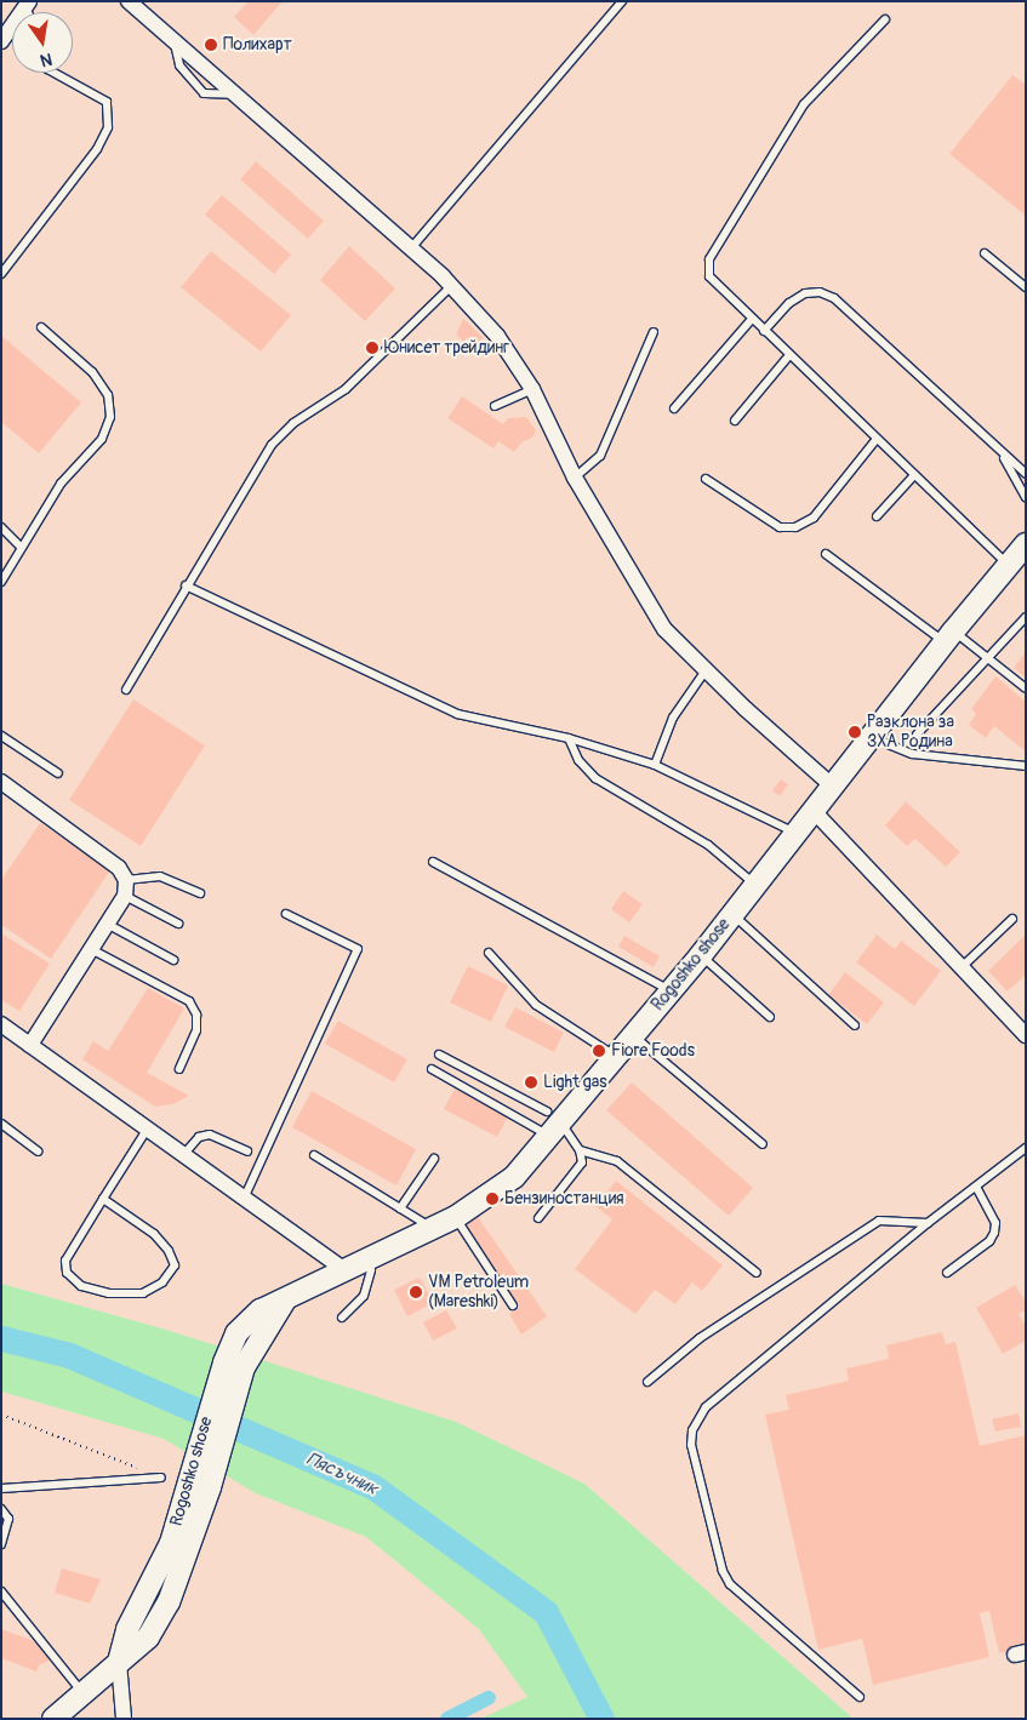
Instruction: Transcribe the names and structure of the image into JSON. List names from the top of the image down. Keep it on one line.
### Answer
{"streets":{"main road":["Rogoshko shose"]},"water":["Пясъчник"],"places":["Полихарт","Юнисет трейдинг","Разклона за ЗХА Родина","Fiore Foods","Light gas","Бензиностанция","VM Petroleum (Mareshki)"],"north":"bottom"}
